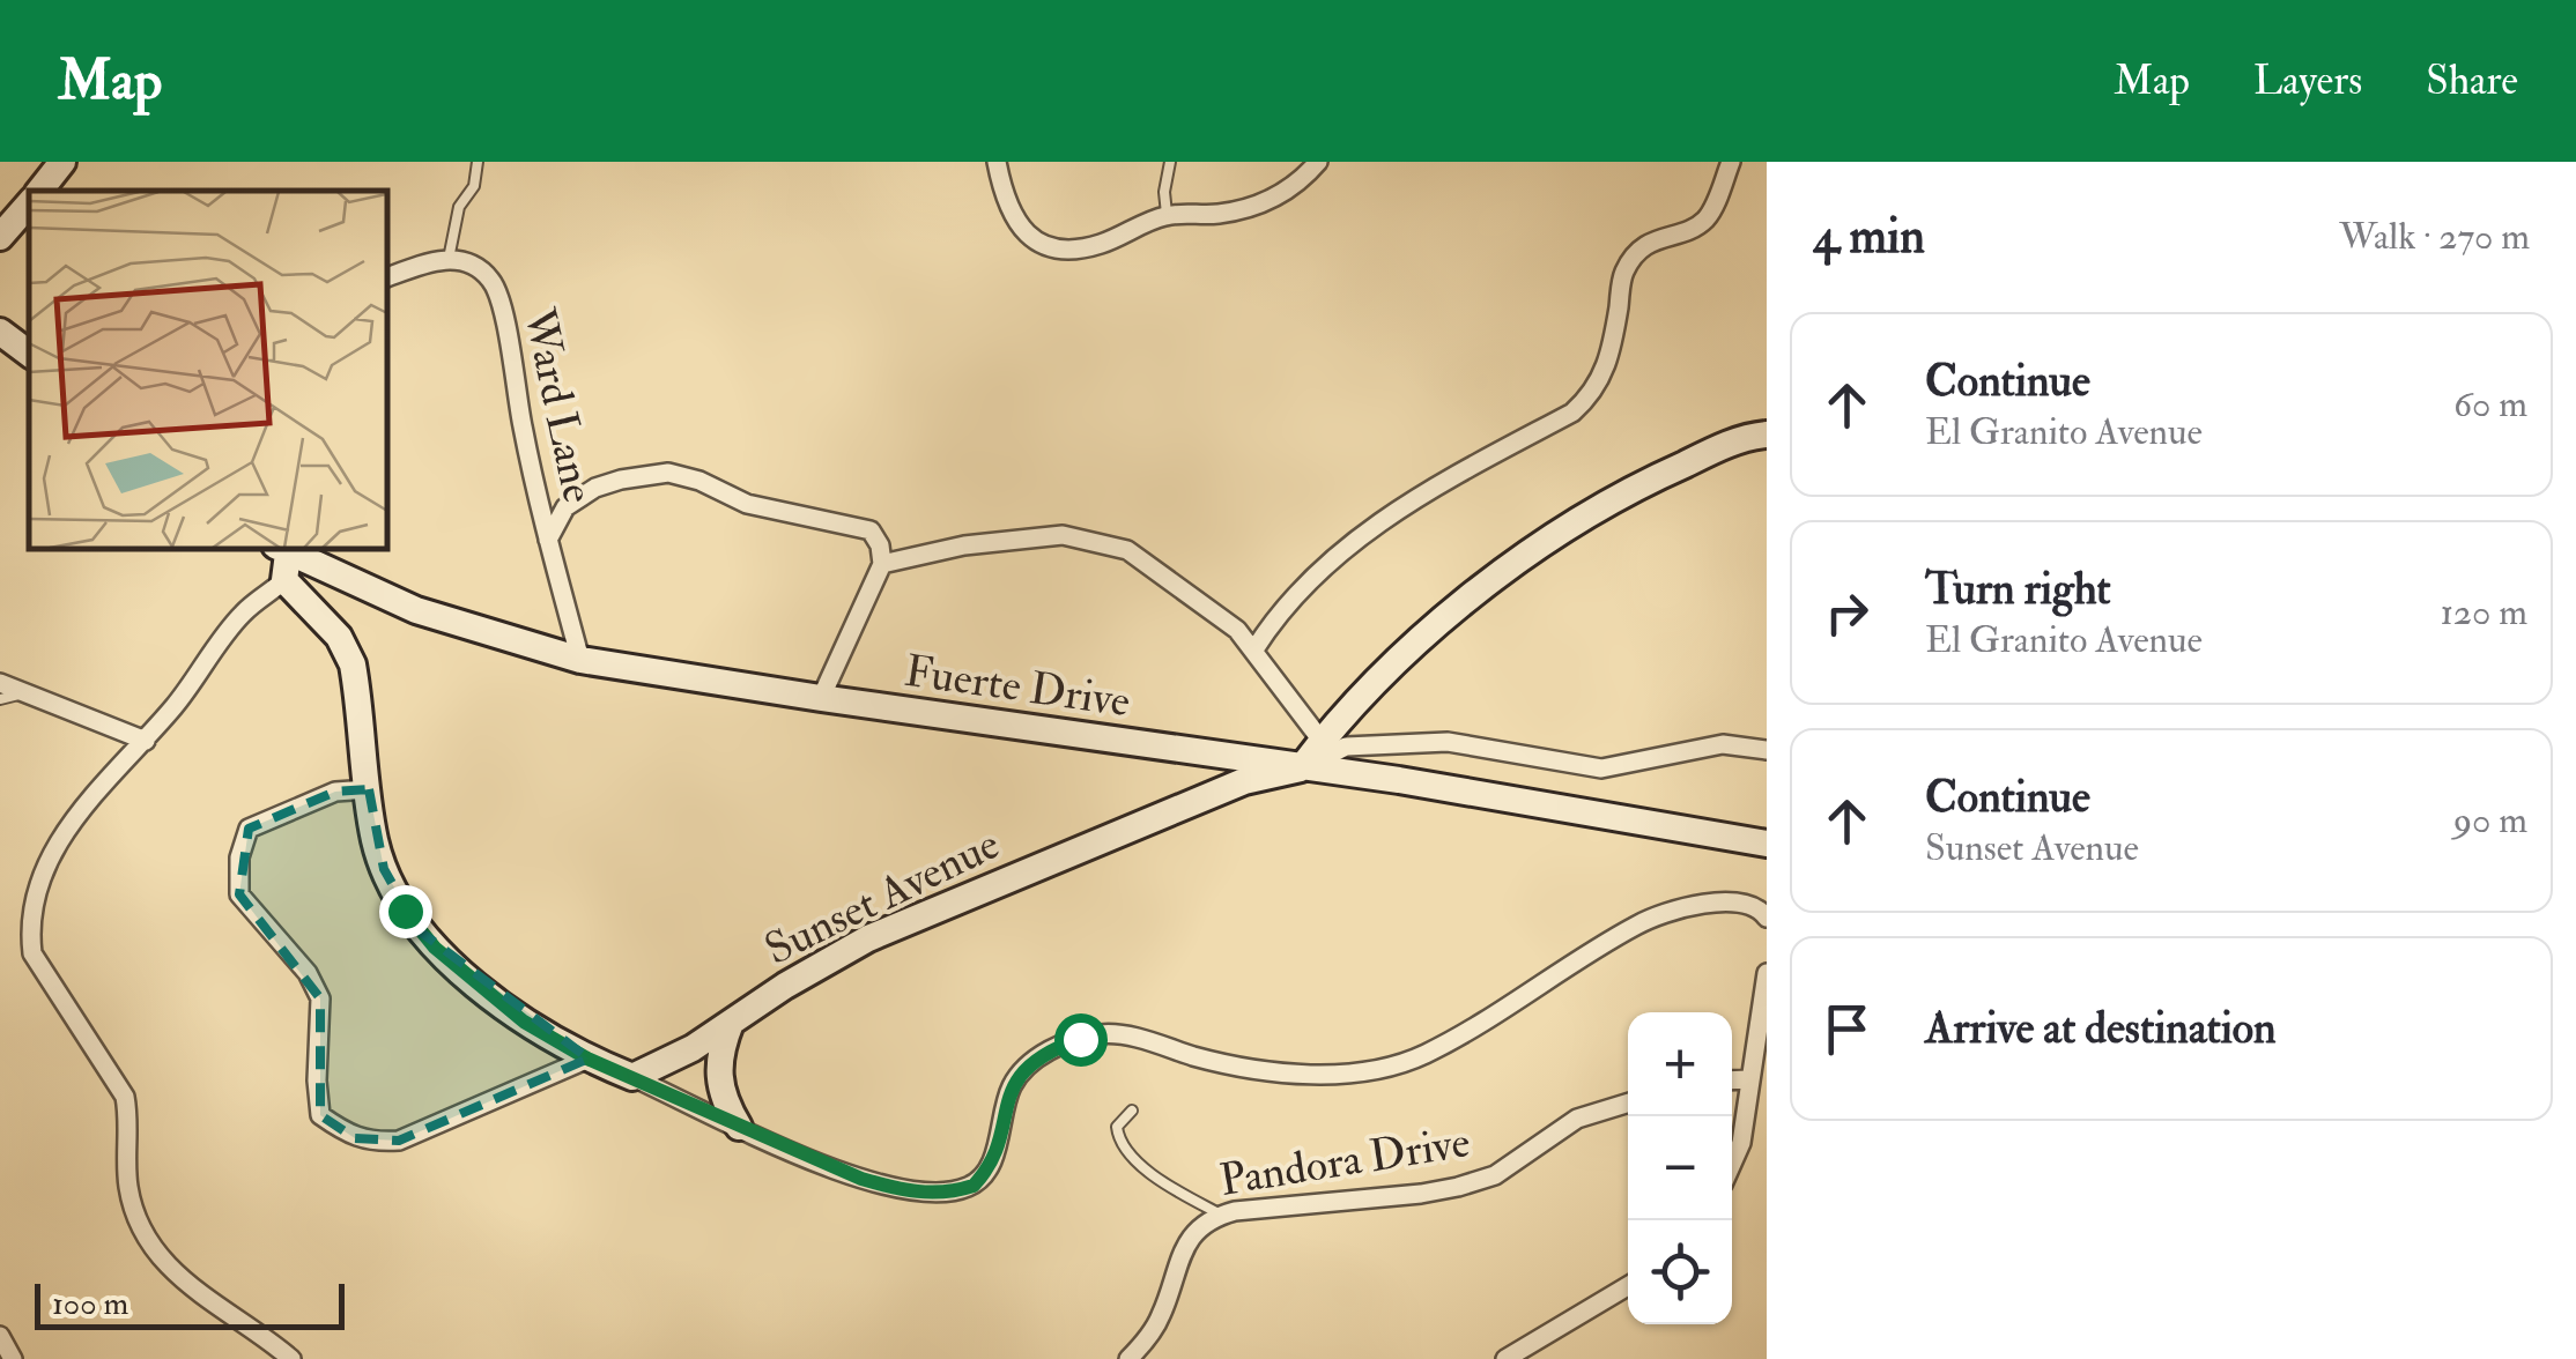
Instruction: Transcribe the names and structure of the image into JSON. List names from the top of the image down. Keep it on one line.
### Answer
{"streets":{"street":["Ward Lane","Fuerte Drive","Sunset Avenue","Pandora Drive"]},"crossings":[["Ward Lane","Fuerte Drive"],["Fuerte Drive","Sunset Avenue"]],"scale_bar":"100 m","page":{"header":"Map","nav":["Map","Layers","Share"],"heading":["4 min","Walk · 270 m"],"list":[["Continue","El Granito Avenue","60 m"],["Turn right","El Granito Avenue","120 m"],["Continue","Sunset Avenue","90 m"],"Arrive at destination"],"map_buttons":["+","−"],"scale":"100 m"}}
